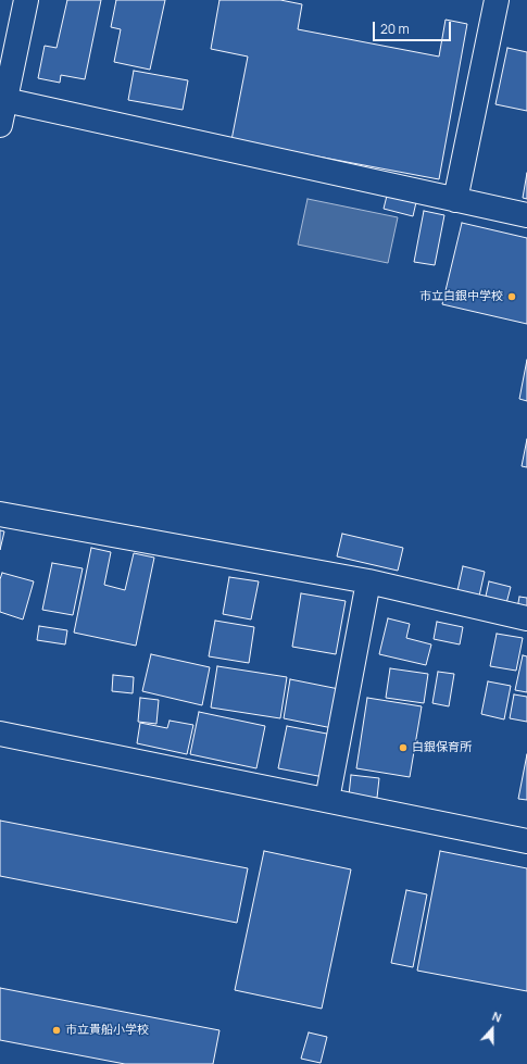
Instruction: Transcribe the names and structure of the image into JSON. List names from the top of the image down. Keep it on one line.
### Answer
{"places":["市立白銀中学校","白銀保育所","市立貴船小学校"],"scale_bar":"20 m","north":"top"}
